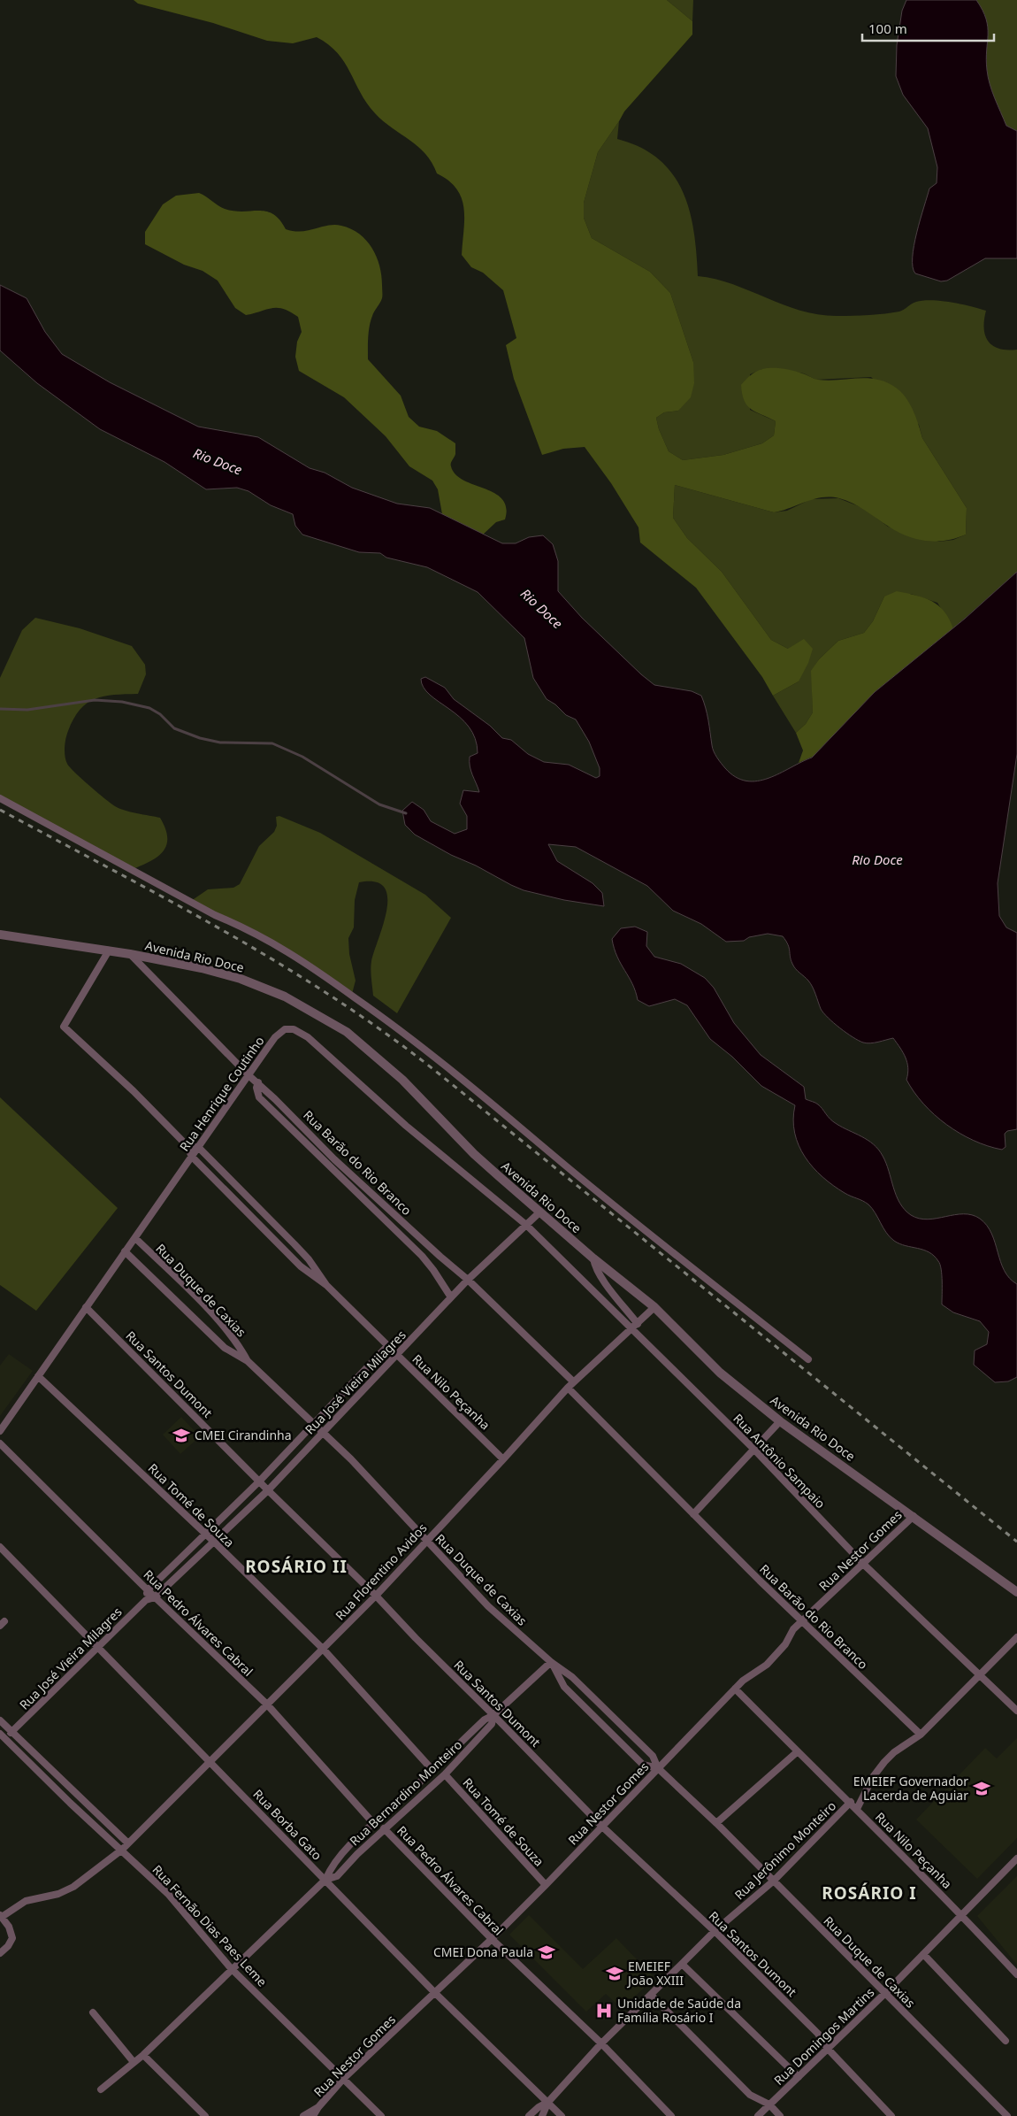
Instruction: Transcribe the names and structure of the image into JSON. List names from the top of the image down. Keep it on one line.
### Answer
{"streets":{"street":["Avenida Rio Doce","Rua Henrique Coutinho","Rua Barão do Rio Branco","Rua Duque de Caxias","Rua Santos Dumont","Rua José Vieira Milagres","Rua Nilo Peçanha","Rua Antônio Sampaio","Rua Tomé de Souza","Rua Nestor Gomes","Rua Florentino Avidos","Rua Pedro Álvares Cabral","Rua Bernardino Monteiro","Rua Borba Gato","Rua Jerônimo Monteiro","Rua Fernão Dias Paes Leme","Rua Domingos Martins"]},"crossings":[["Avenida Rio Doce","Rua Barão do Rio Branco"],["Avenida Rio Doce","Rua José Vieira Milagres"],["Avenida Rio Doce","Rua Nestor Gomes"],["Avenida Rio Doce","Rua Florentino Avidos"],["Rua Henrique Coutinho","Rua Barão do Rio Branco"],["Rua Henrique Coutinho","Rua Duque de Caxias"],["Rua Henrique Coutinho","Rua Santos Dumont"],["Rua Henrique Coutinho","Rua José Vieira Milagres"],["Rua Henrique Coutinho","Rua Nilo Peçanha"],["Rua Henrique Coutinho","Rua Antônio Sampaio"],["Rua Henrique Coutinho","Rua Tomé de Souza"],["Rua Barão do Rio Branco","Rua José Vieira Milagres"],["Rua Barão do Rio Branco","Rua Nestor Gomes"],["Rua Barão do Rio Branco","Rua Florentino Avidos"],["Rua Duque de Caxias","Rua José Vieira Milagres"],["Rua Duque de Caxias","Rua Nestor Gomes"],["Rua Duque de Caxias","Rua Florentino Avidos"],["Rua Duque de Caxias","Rua Bernardino Monteiro"],["Rua Duque de Caxias","Rua Jerônimo Monteiro"],["Rua Duque de Caxias","Rua Domingos Martins"],["Rua Santos Dumont","Rua José Vieira Milagres"],["Rua Santos Dumont","Rua Nestor Gomes"],["Rua Santos Dumont","Rua Florentino Avidos"],["Rua Santos Dumont","Rua Bernardino Monteiro"],["Rua Santos Dumont","Rua Jerônimo Monteiro"],["Rua Santos Dumont","Rua Domingos Martins"],["Rua José Vieira Milagres","Rua Nilo Peçanha"],["Rua José Vieira Milagres","Rua Antônio Sampaio"],["Rua José Vieira Milagres","Rua Tomé de Souza"],["Rua José Vieira Milagres","Rua Pedro Álvares Cabral"],["Rua José Vieira Milagres","Rua Borba Gato"],["Rua Nilo Peçanha","Rua Nestor Gomes"],["Rua Nilo Peçanha","Rua Florentino Avidos"],["Rua Nilo Peçanha","Rua Jerônimo Monteiro"],["Rua Nilo Peçanha","Rua Domingos Martins"],["Rua Antônio Sampaio","Rua Nestor Gomes"],["Rua Antônio Sampaio","Rua Florentino Avidos"],["Rua Tomé de Souza","Rua Nestor Gomes"],["Rua Tomé de Souza","Rua Florentino Avidos"],["Rua Tomé de Souza","Rua Bernardino Monteiro"],["Rua Nestor Gomes","Rua Pedro Álvares Cabral"],["Rua Nestor Gomes","Rua Borba Gato"],["Rua Nestor Gomes","Rua Fernão Dias Paes Leme"],["Rua Florentino Avidos","Rua Pedro Álvares Cabral"],["Rua Florentino Avidos","Rua Borba Gato"],["Rua Florentino Avidos","Rua Fernão Dias Paes Leme"],["Rua Pedro Álvares Cabral","Rua Bernardino Monteiro"],["Rua Pedro Álvares Cabral","Rua Jerônimo Monteiro"],["Rua Bernardino Monteiro","Rua Borba Gato"],["Rua Bernardino Monteiro","Rua Fernão Dias Paes Leme"],["Rua Borba Gato","Rua Jerônimo Monteiro"]],"districts":["ROSÁRIO II","ROSÁRIO I"],"water":["Rio Doce"],"places":{"school or university":["CMEI Cirandinha","EMEIEF Governador Lacerda de Aguiar","CMEI Dona Paula","EMEIEF João XXIII"],"hospital":["Unidade de Saúde da Família Rosário I"]},"scale_bar":"100 m"}
